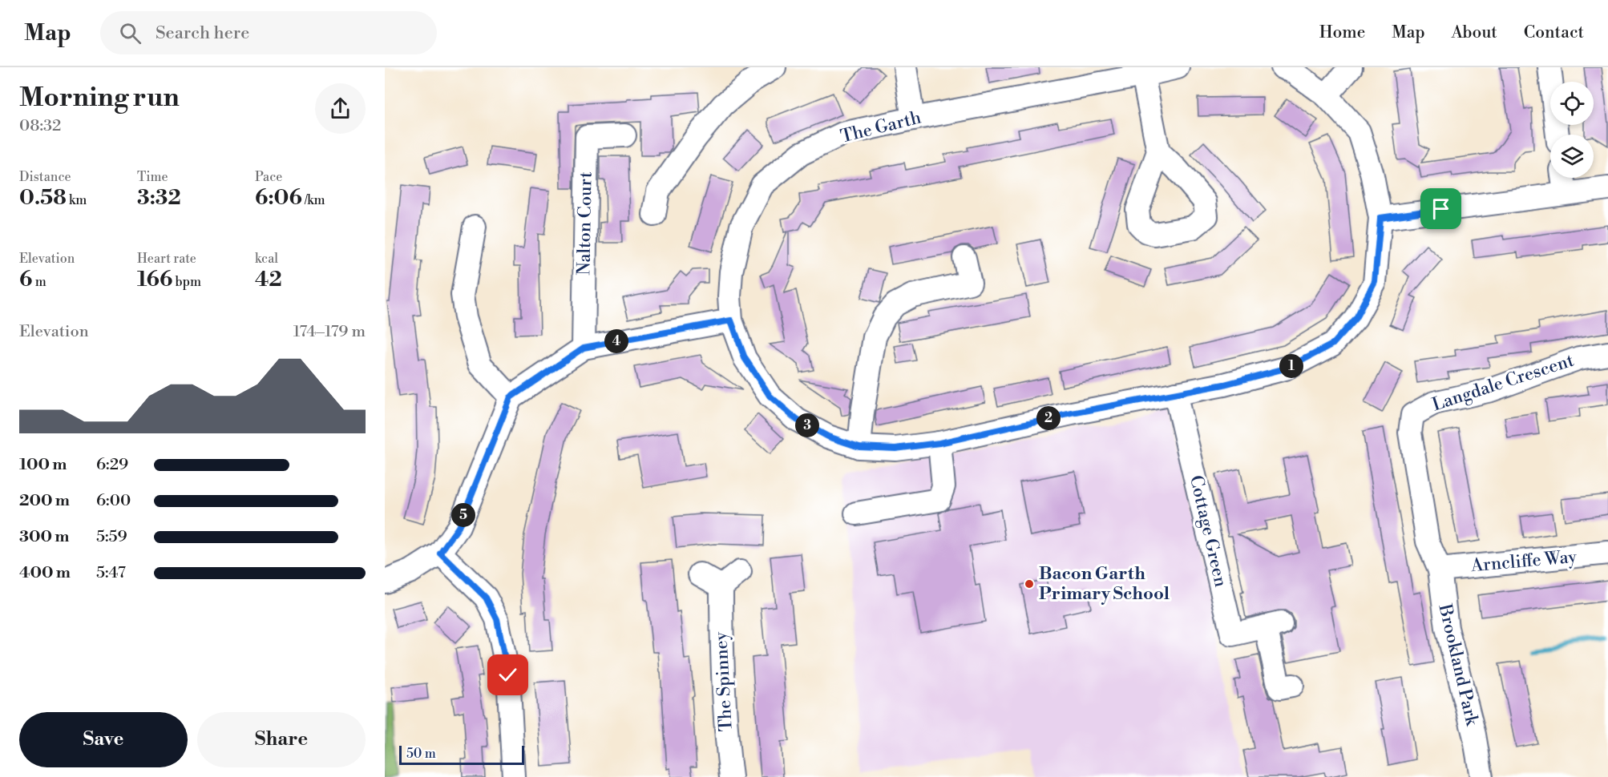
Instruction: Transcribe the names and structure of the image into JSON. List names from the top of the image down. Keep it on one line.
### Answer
{"streets":{"street":["The Garth","Nalton Court","Langdale Crescent","Cottage Green","Arncliffe Way","Brookland Park","The Spinney"]},"crossings":[["The Garth","Cottage Green"],["Langdale Crescent","Arncliffe Way"],["Langdale Crescent","Brookland Park"],["Arncliffe Way","Brookland Park"]],"places":["Bacon Garth Primary School"],"scale_bar":"50 m","page":{"header":"Map","search":"Search here","nav":["Home","Map","About","Contact"],"heading":["Morning run","08:32"],"stats":[["Distance","0.58 km"],["Time","3:32"],["Pace","6:06 /km"],["Elevation","6 m"],["Heart rate","166 bpm"],["kcal","42"]],"chart":["Elevation","174–179 m"],"pins":["4","1","2","3","5"],"list":[{"name":"100 m","note":"6:29"},{"name":"200 m","note":"6:00"},{"name":"300 m","note":"5:59"},{"name":"400 m","note":"5:47"}],"buttons":["Save","Share"],"scale":"50 m"}}
